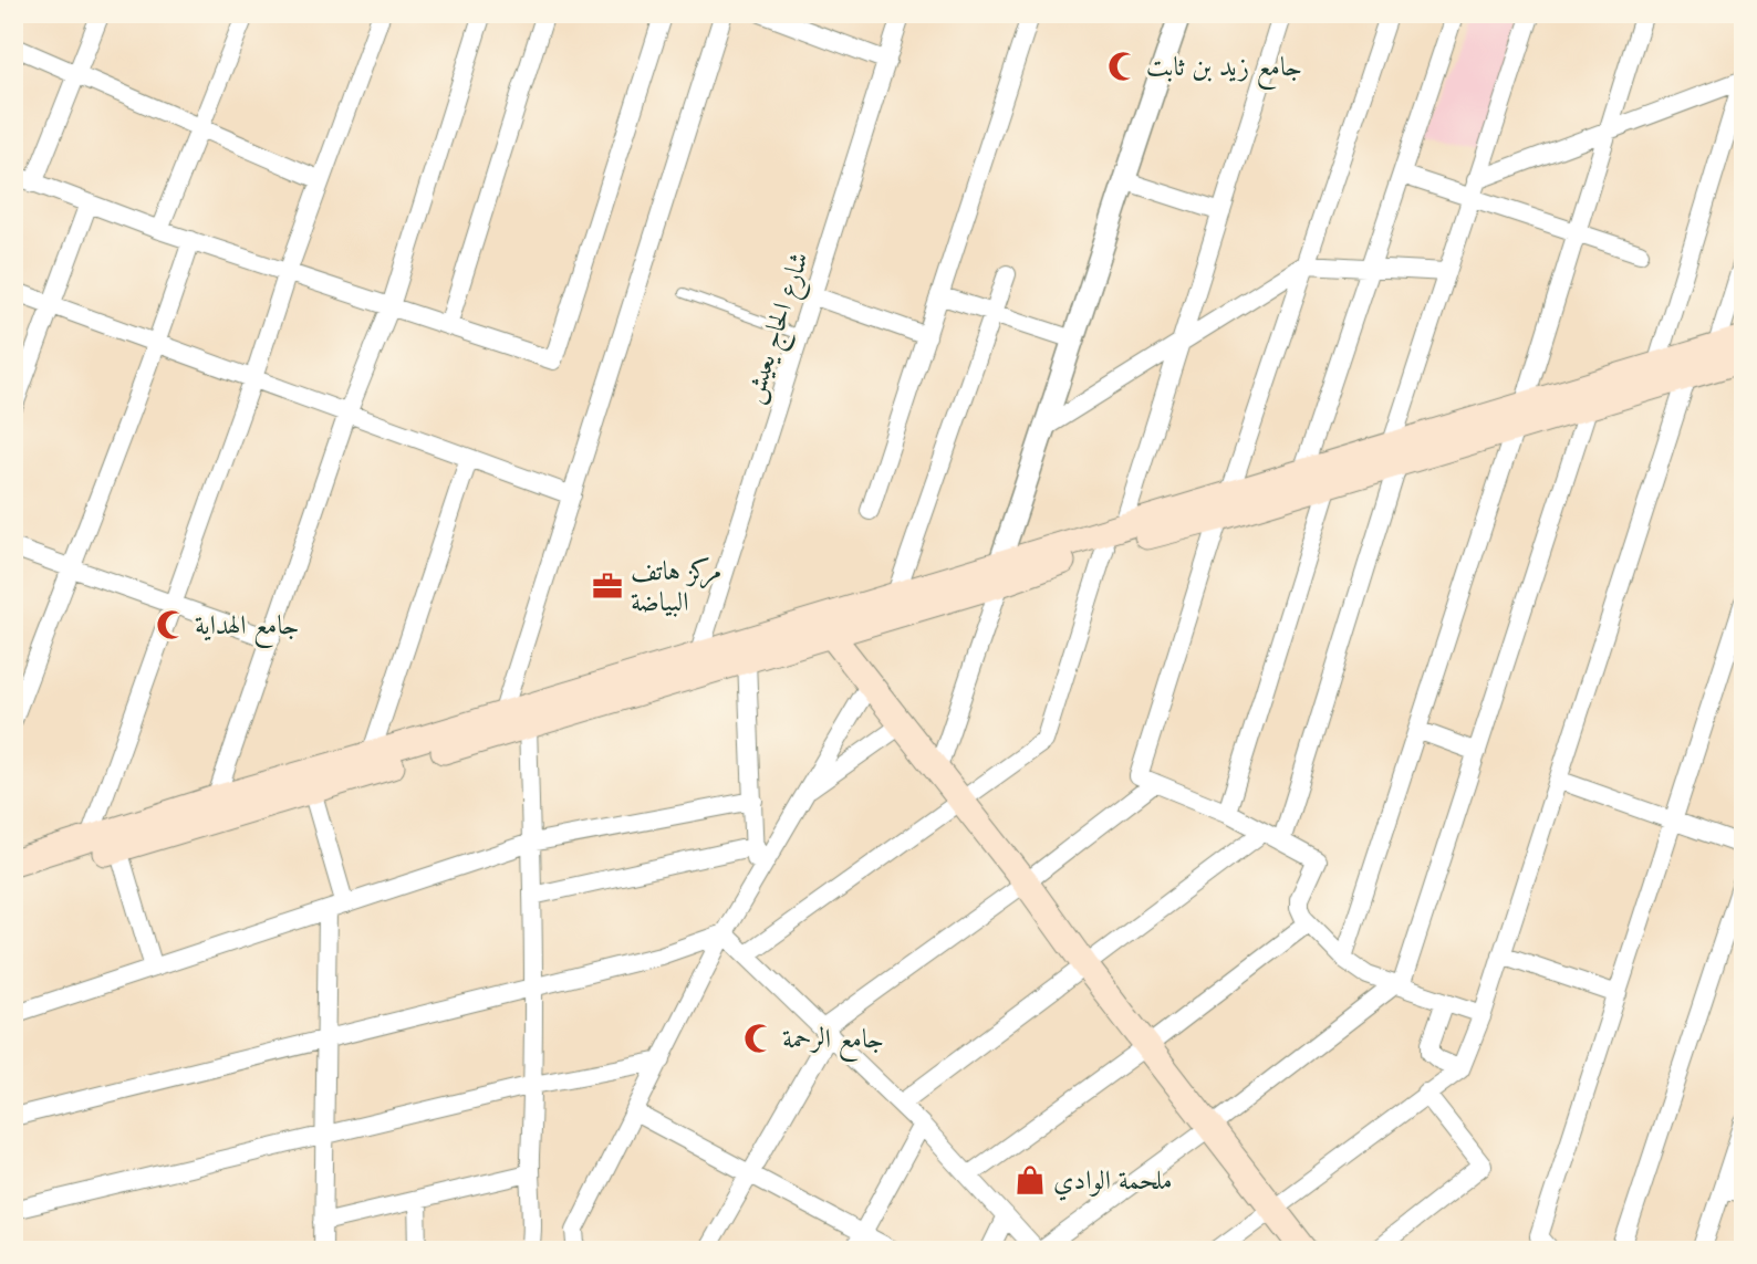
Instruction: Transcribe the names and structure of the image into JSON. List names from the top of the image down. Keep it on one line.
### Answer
{"streets":{"street":["شارع الحاج يعيش"]},"places":{"mosque":["جامع زيد بن ثابت","جامع الهداية","جامع الرحمة"],"office":["مركز هاتف البياضة"],"shop":["ملحمة الوادي"]}}
